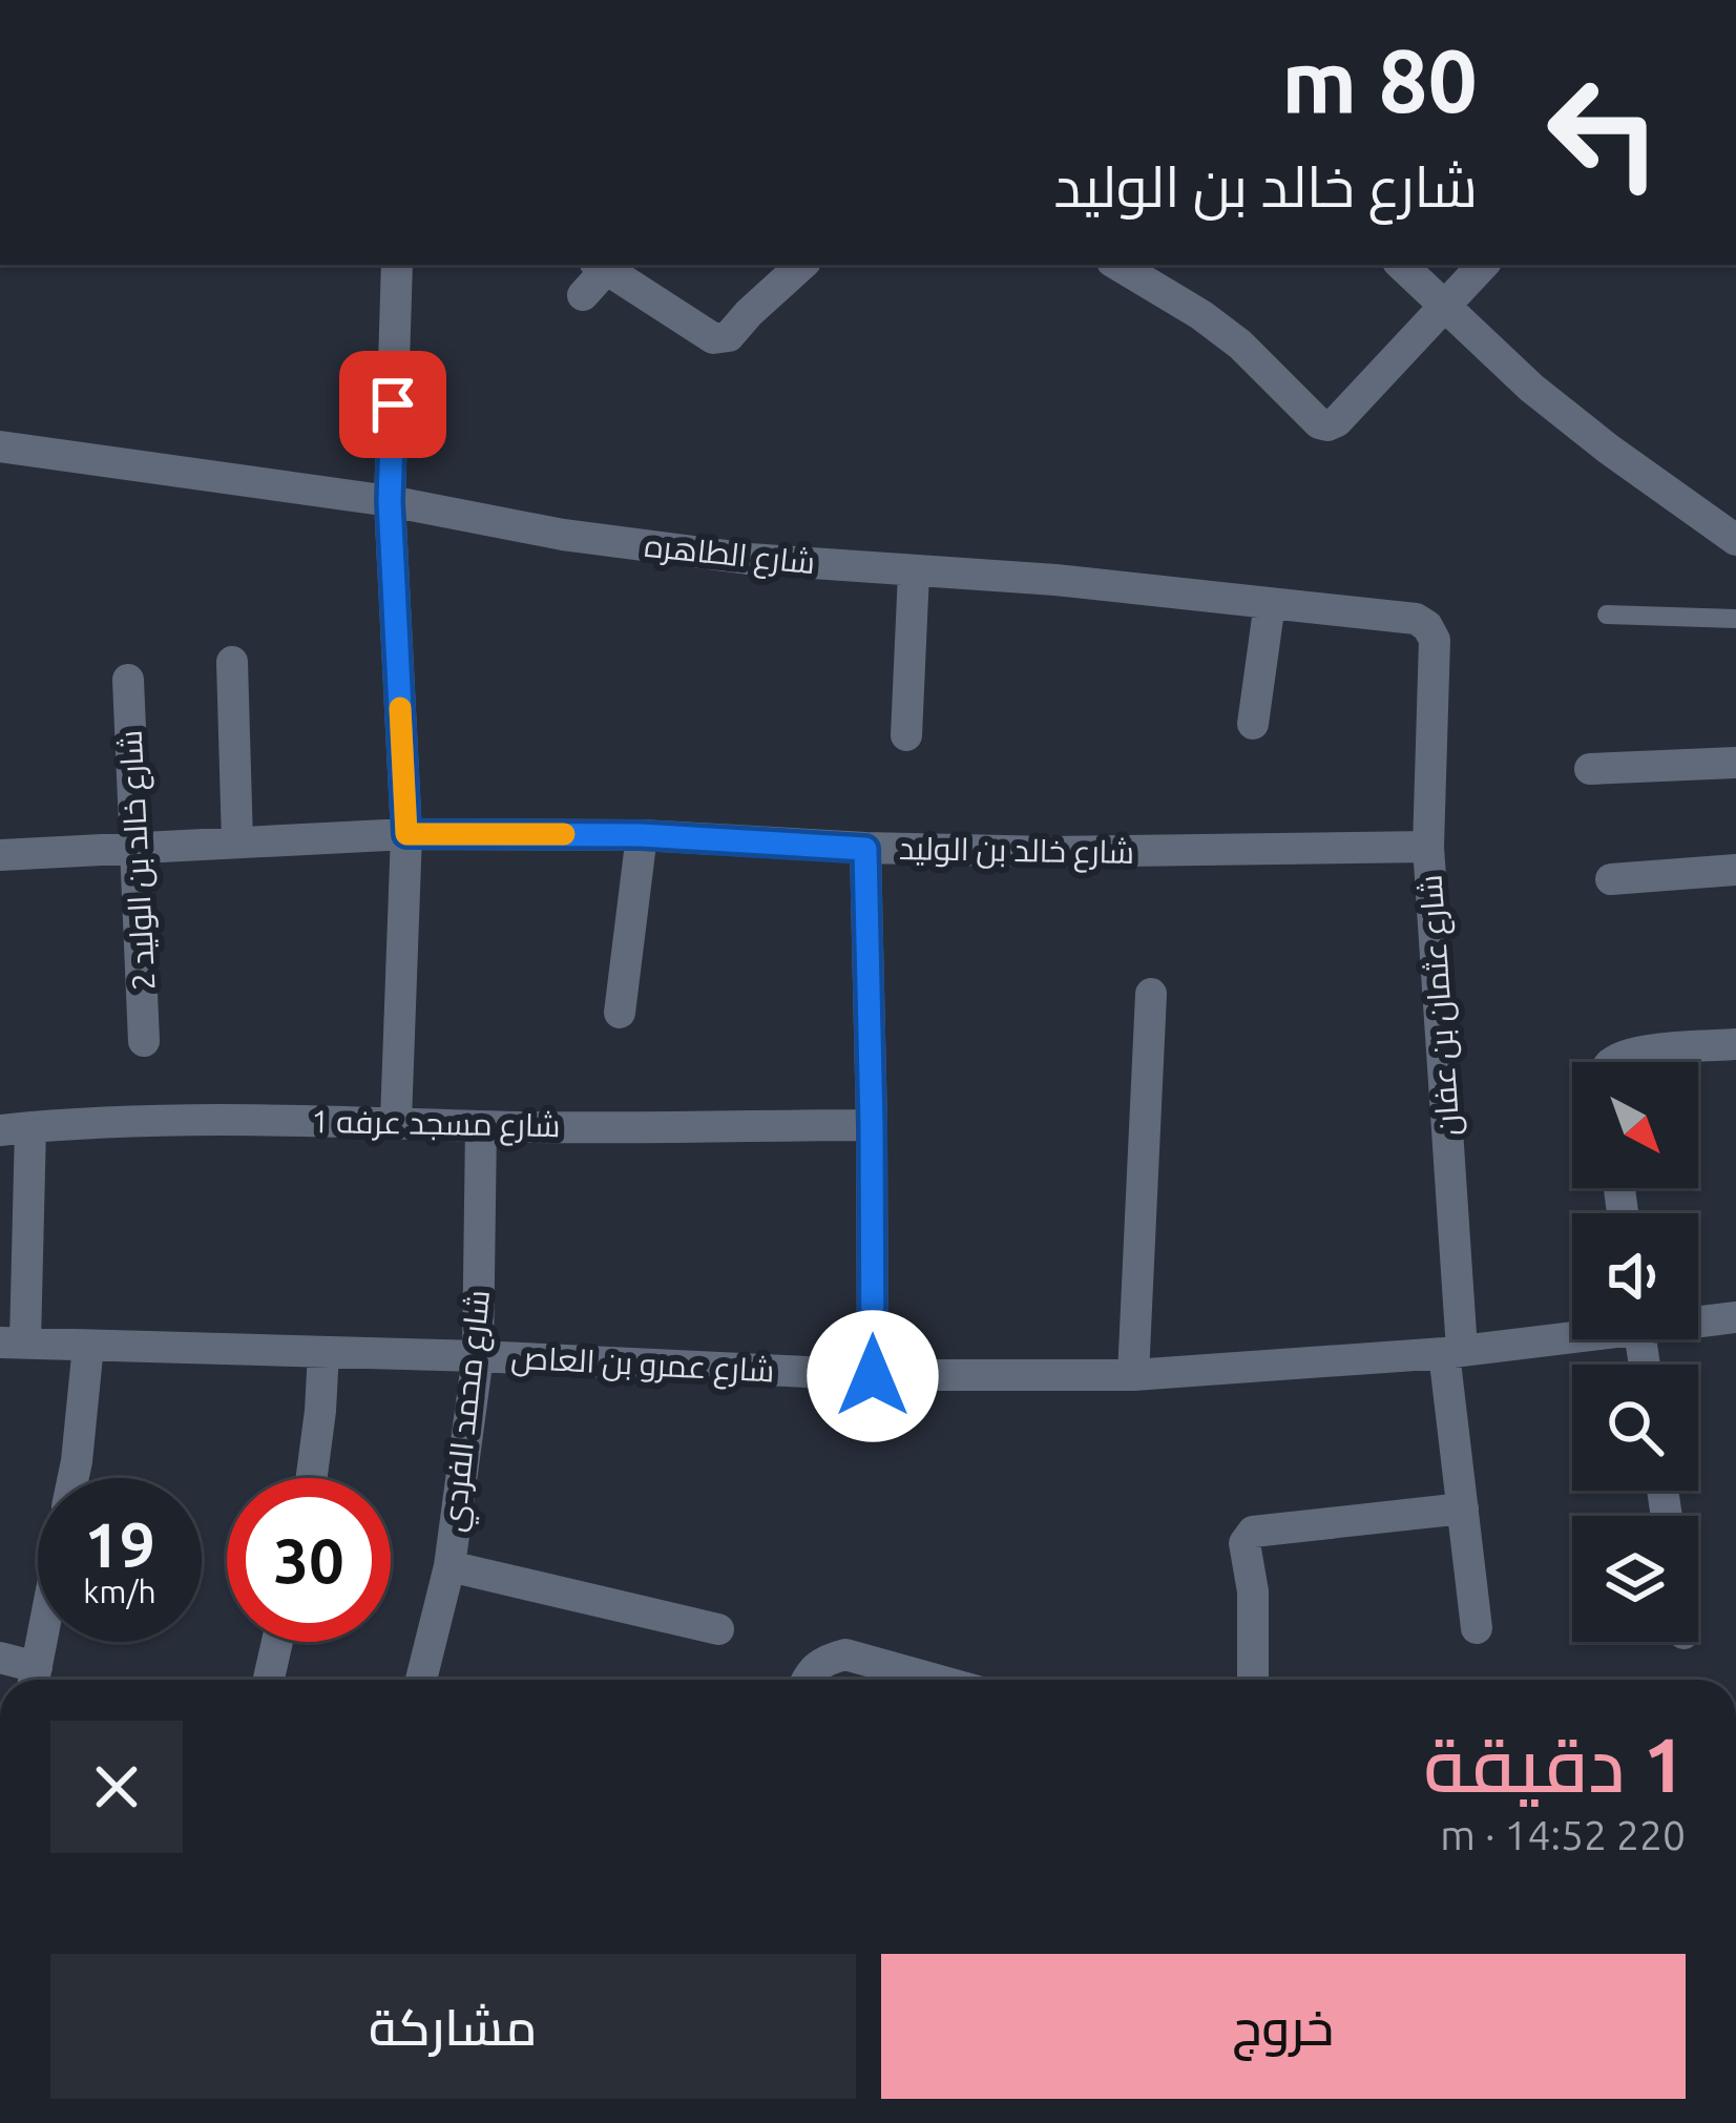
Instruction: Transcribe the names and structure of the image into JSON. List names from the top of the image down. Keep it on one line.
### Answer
{"streets":{"street":["شارع الطاهره","شارع خالد بن الوليد","شارع خالد بن الوليد 2","شارع عثمان بن عفان","شارع مسجد عرفه 1","شارع عمرو بن العاص","شارع محمد الفردي"]},"crossings":[["شارع الطاهره","شارع عثمان بن عفان"],["شارع خالد بن الوليد","شارع خالد بن الوليد 2"],["شارع خالد بن الوليد","شارع عثمان بن عفان"],["شارع عثمان بن عفان","شارع عمرو بن العاص"],["شارع مسجد عرفه 1","شارع محمد الفردي"],["شارع عمرو بن العاص","شارع محمد الفردي"]],"north":"bottom right","page":{"turn":["80 m","شارع خالد بن الوليد"],"speed":"19 km/h","limit":"30","heading":["1 دقيقة","220 m · 14:52"],"buttons":["خروج","مشاركة"]}}
